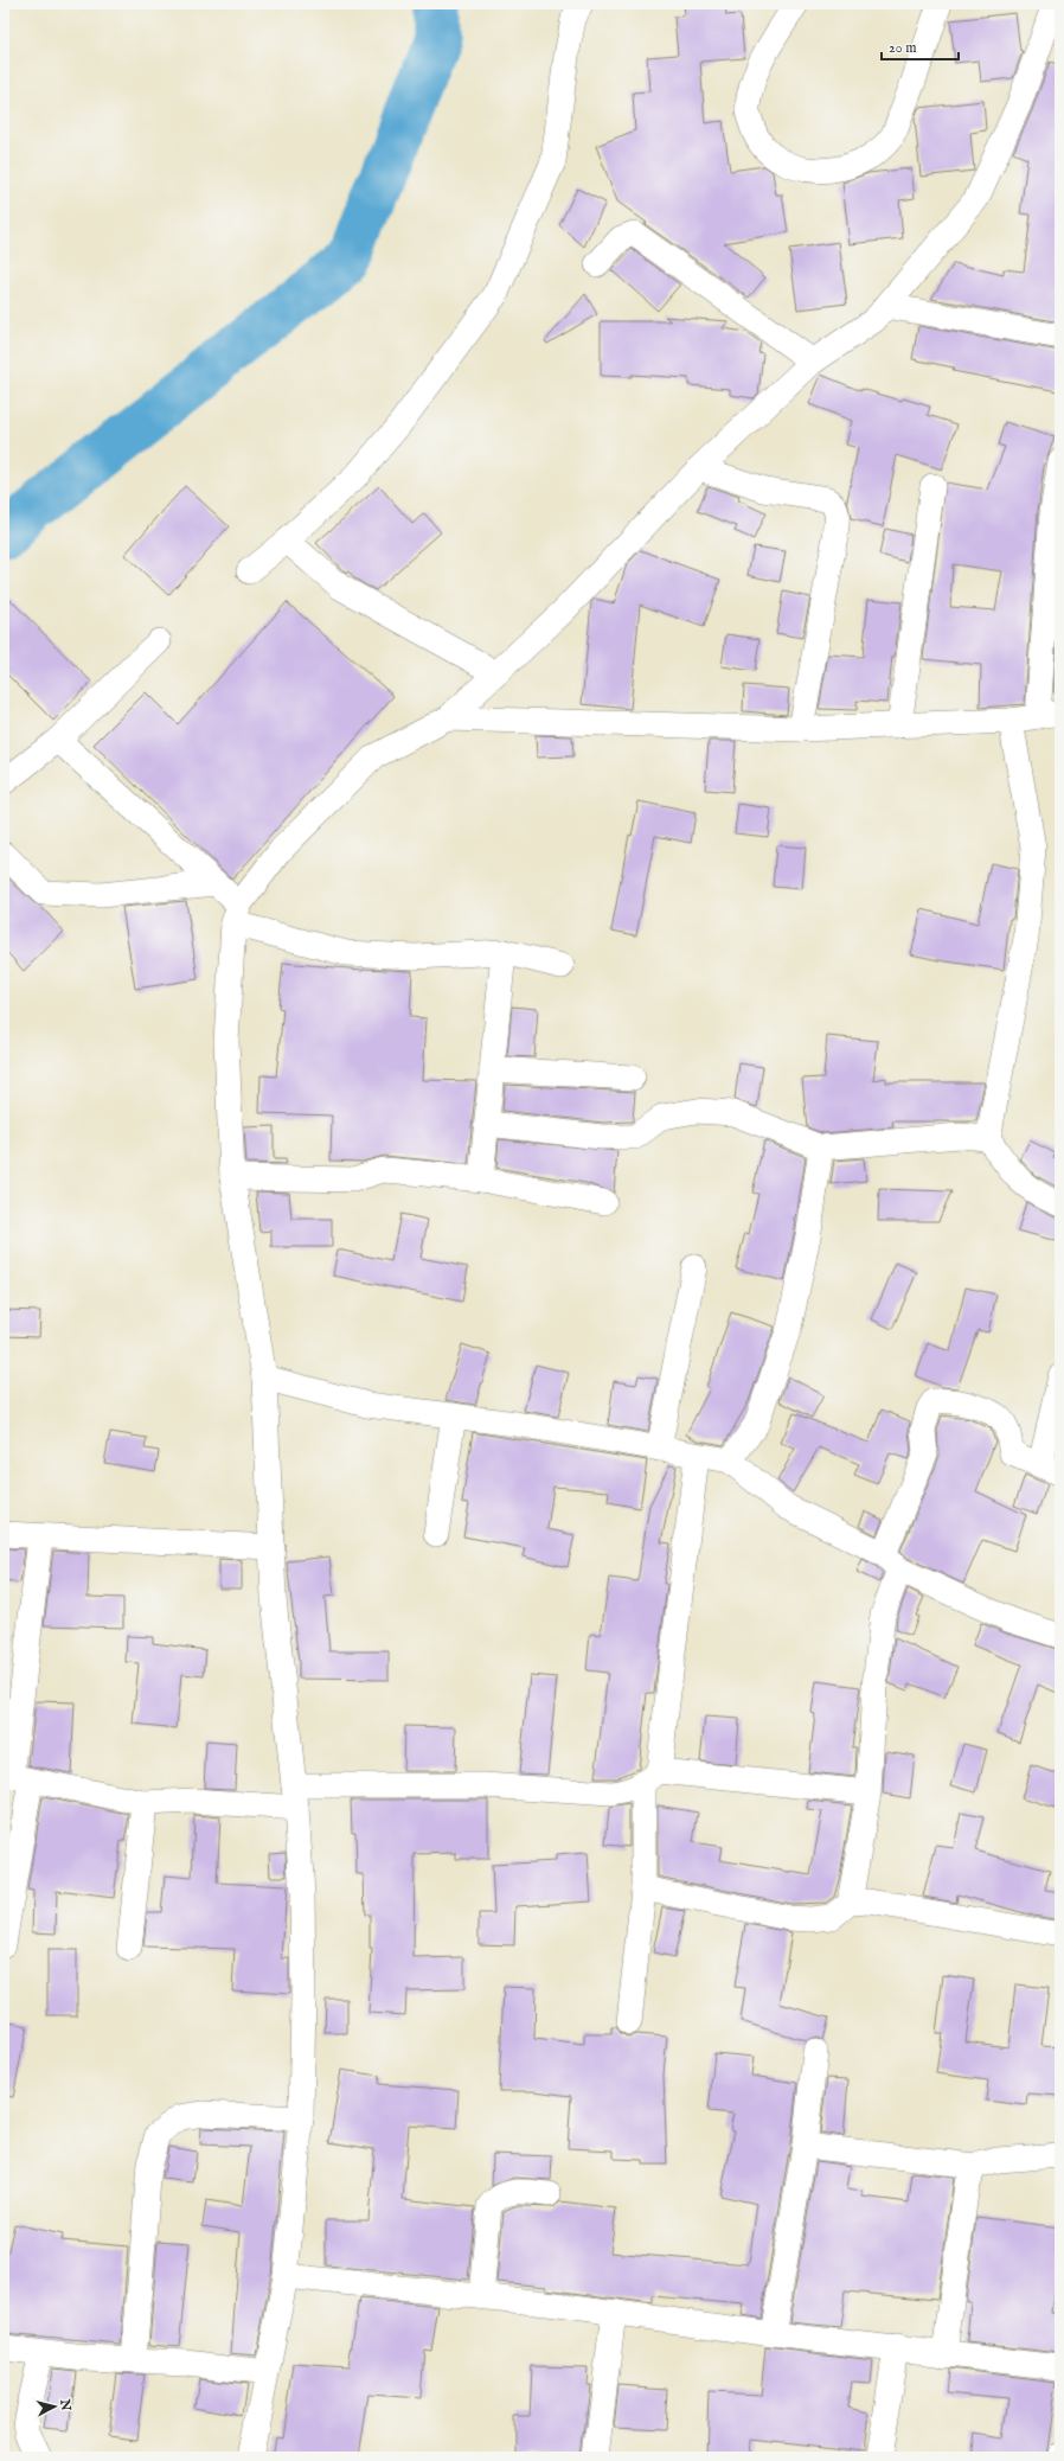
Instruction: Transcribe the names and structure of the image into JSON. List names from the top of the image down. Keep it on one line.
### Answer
{"scale_bar":"20 m","north":"right"}
